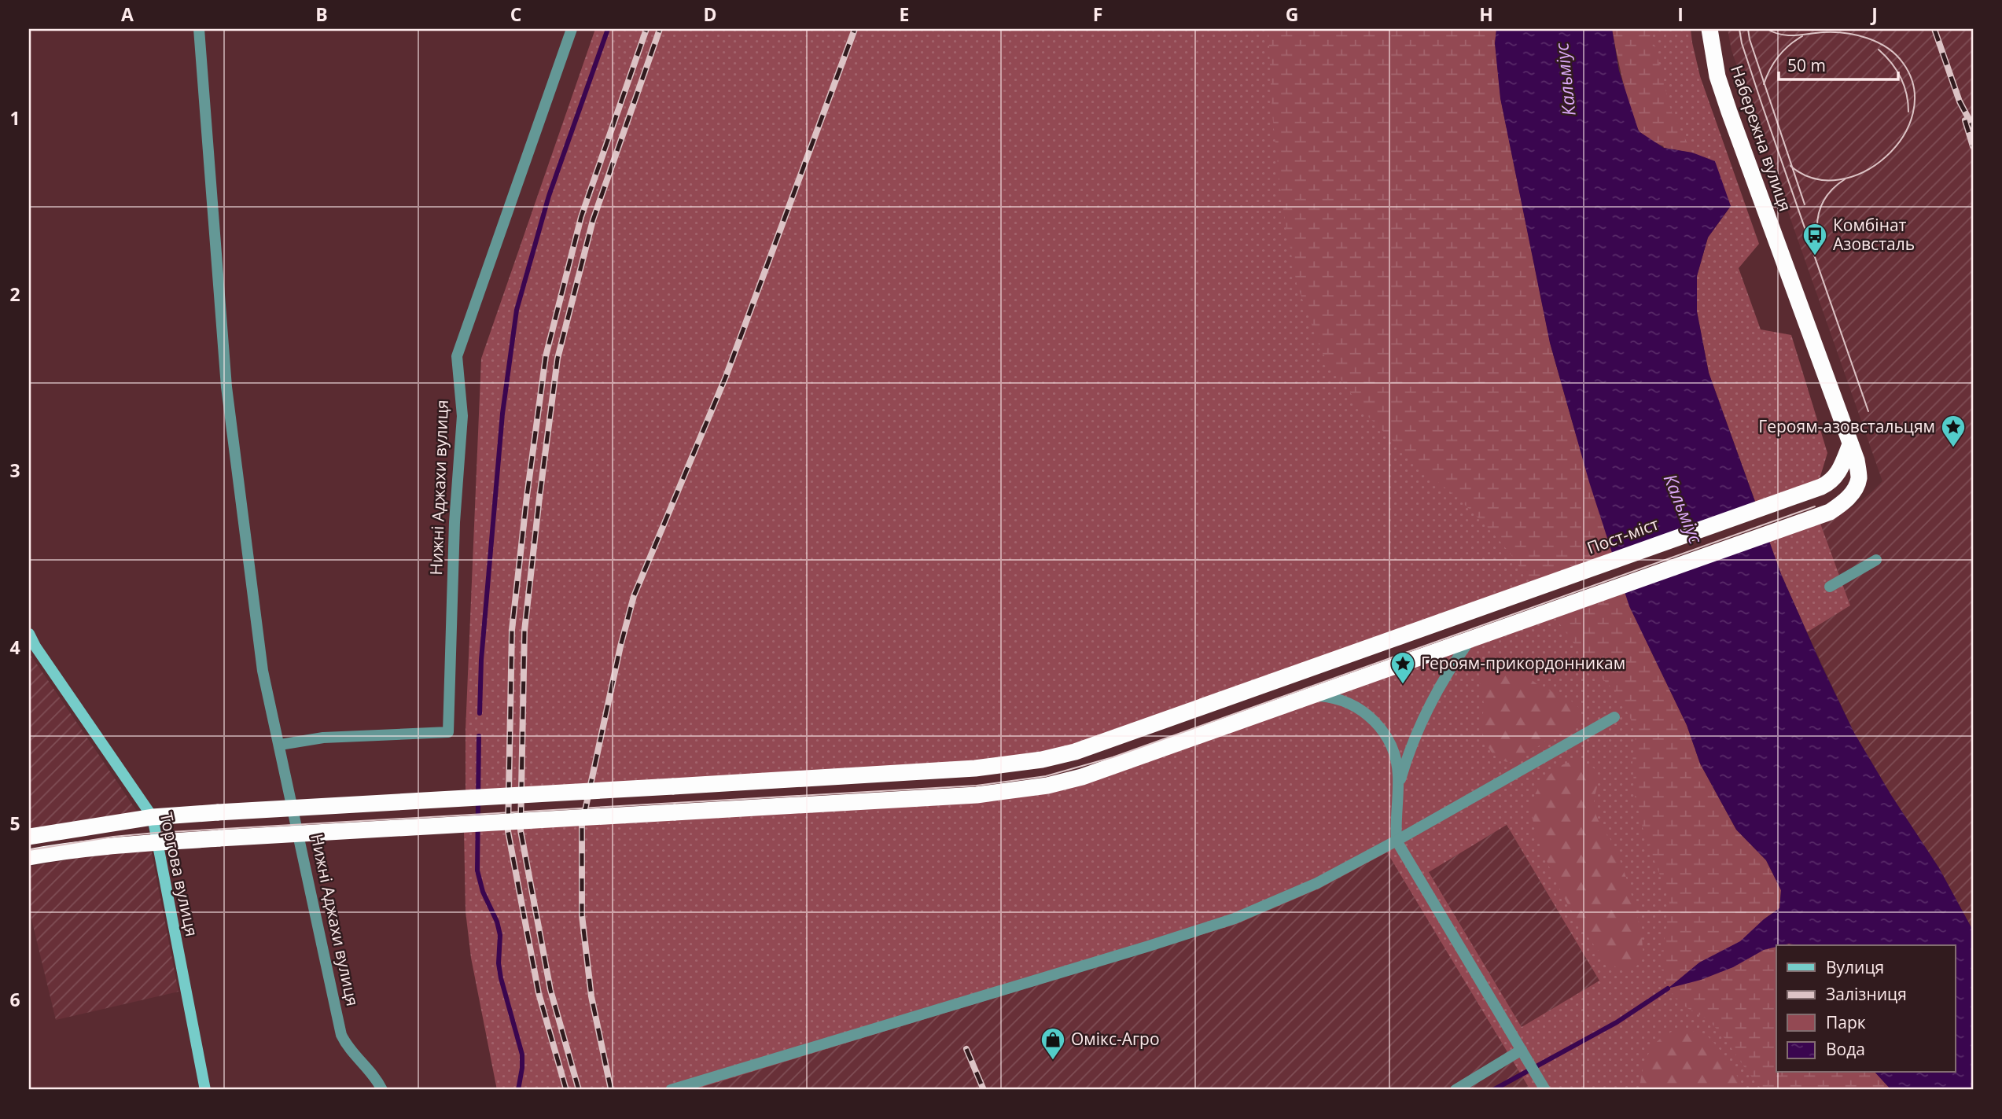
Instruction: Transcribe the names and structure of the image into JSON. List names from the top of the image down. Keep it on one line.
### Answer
{"streets":{"highway":["Набережна вулиця","Пост-міст"],"main road":["Торгова вулиця"],"street":["Нижні Аджахи вулиця"]},"crossings":[["Набережна вулиця","Пост-міст"],["Пост-міст","Торгова вулиця"]],"water":["Кальміус"],"places":{"bus stop":["Комбінат Азовсталь"],"place":["Героям-азовстальцям","Героям-прикордонникам"],"shop":["Омiкс-Агро"]},"legend":["Вулиця","Залізниця","Парк","Вода"],"scale_bar":"50 m","grid":{"columns":["A","B","C","D","E","F","G","H","I","J"],"rows":["1","2","3","4","5","6"]}}
